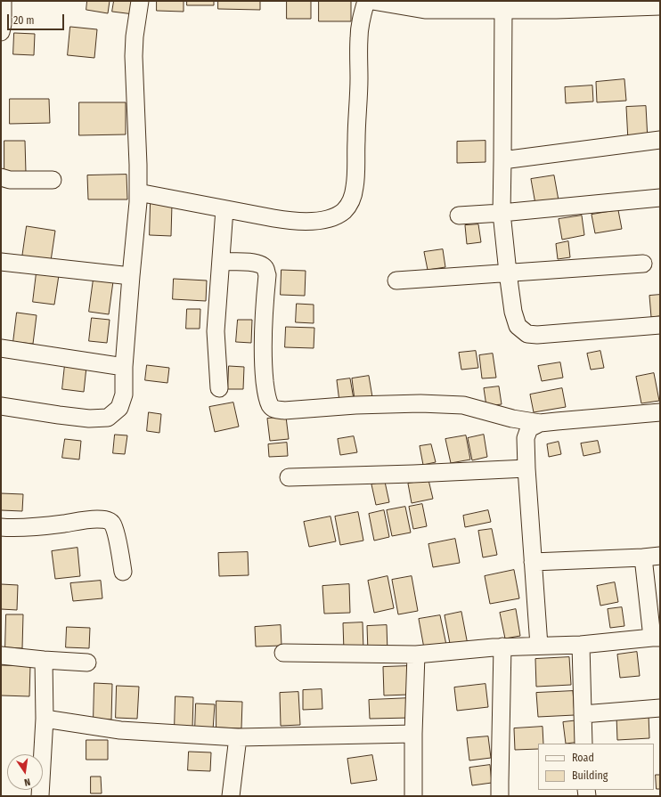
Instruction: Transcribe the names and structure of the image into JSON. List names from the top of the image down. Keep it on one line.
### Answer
{"legend":["Road","Building"],"scale_bar":"20 m","north":"bottom"}
